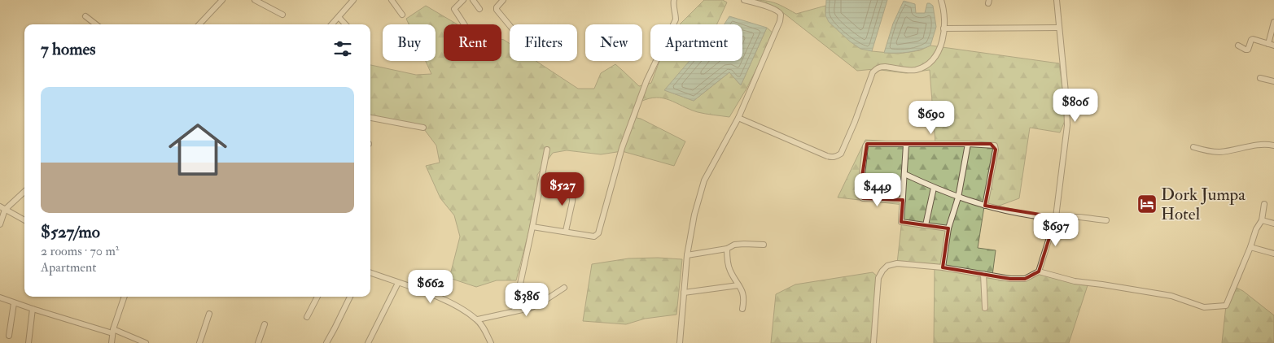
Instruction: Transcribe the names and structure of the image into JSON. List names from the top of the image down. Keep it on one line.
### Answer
{"places":{"hotel":["Dork Jumpa Hotel"]},"page":{"chip":["Buy","Rent","Filters","New","Apartment"],"heading":"7 homes","list":[{"name":"$527/mo","note":"2 rooms · 70 m² · Apartment"}],"price":["$806","$690","$527","$449","$697","$662","$386"]}}
